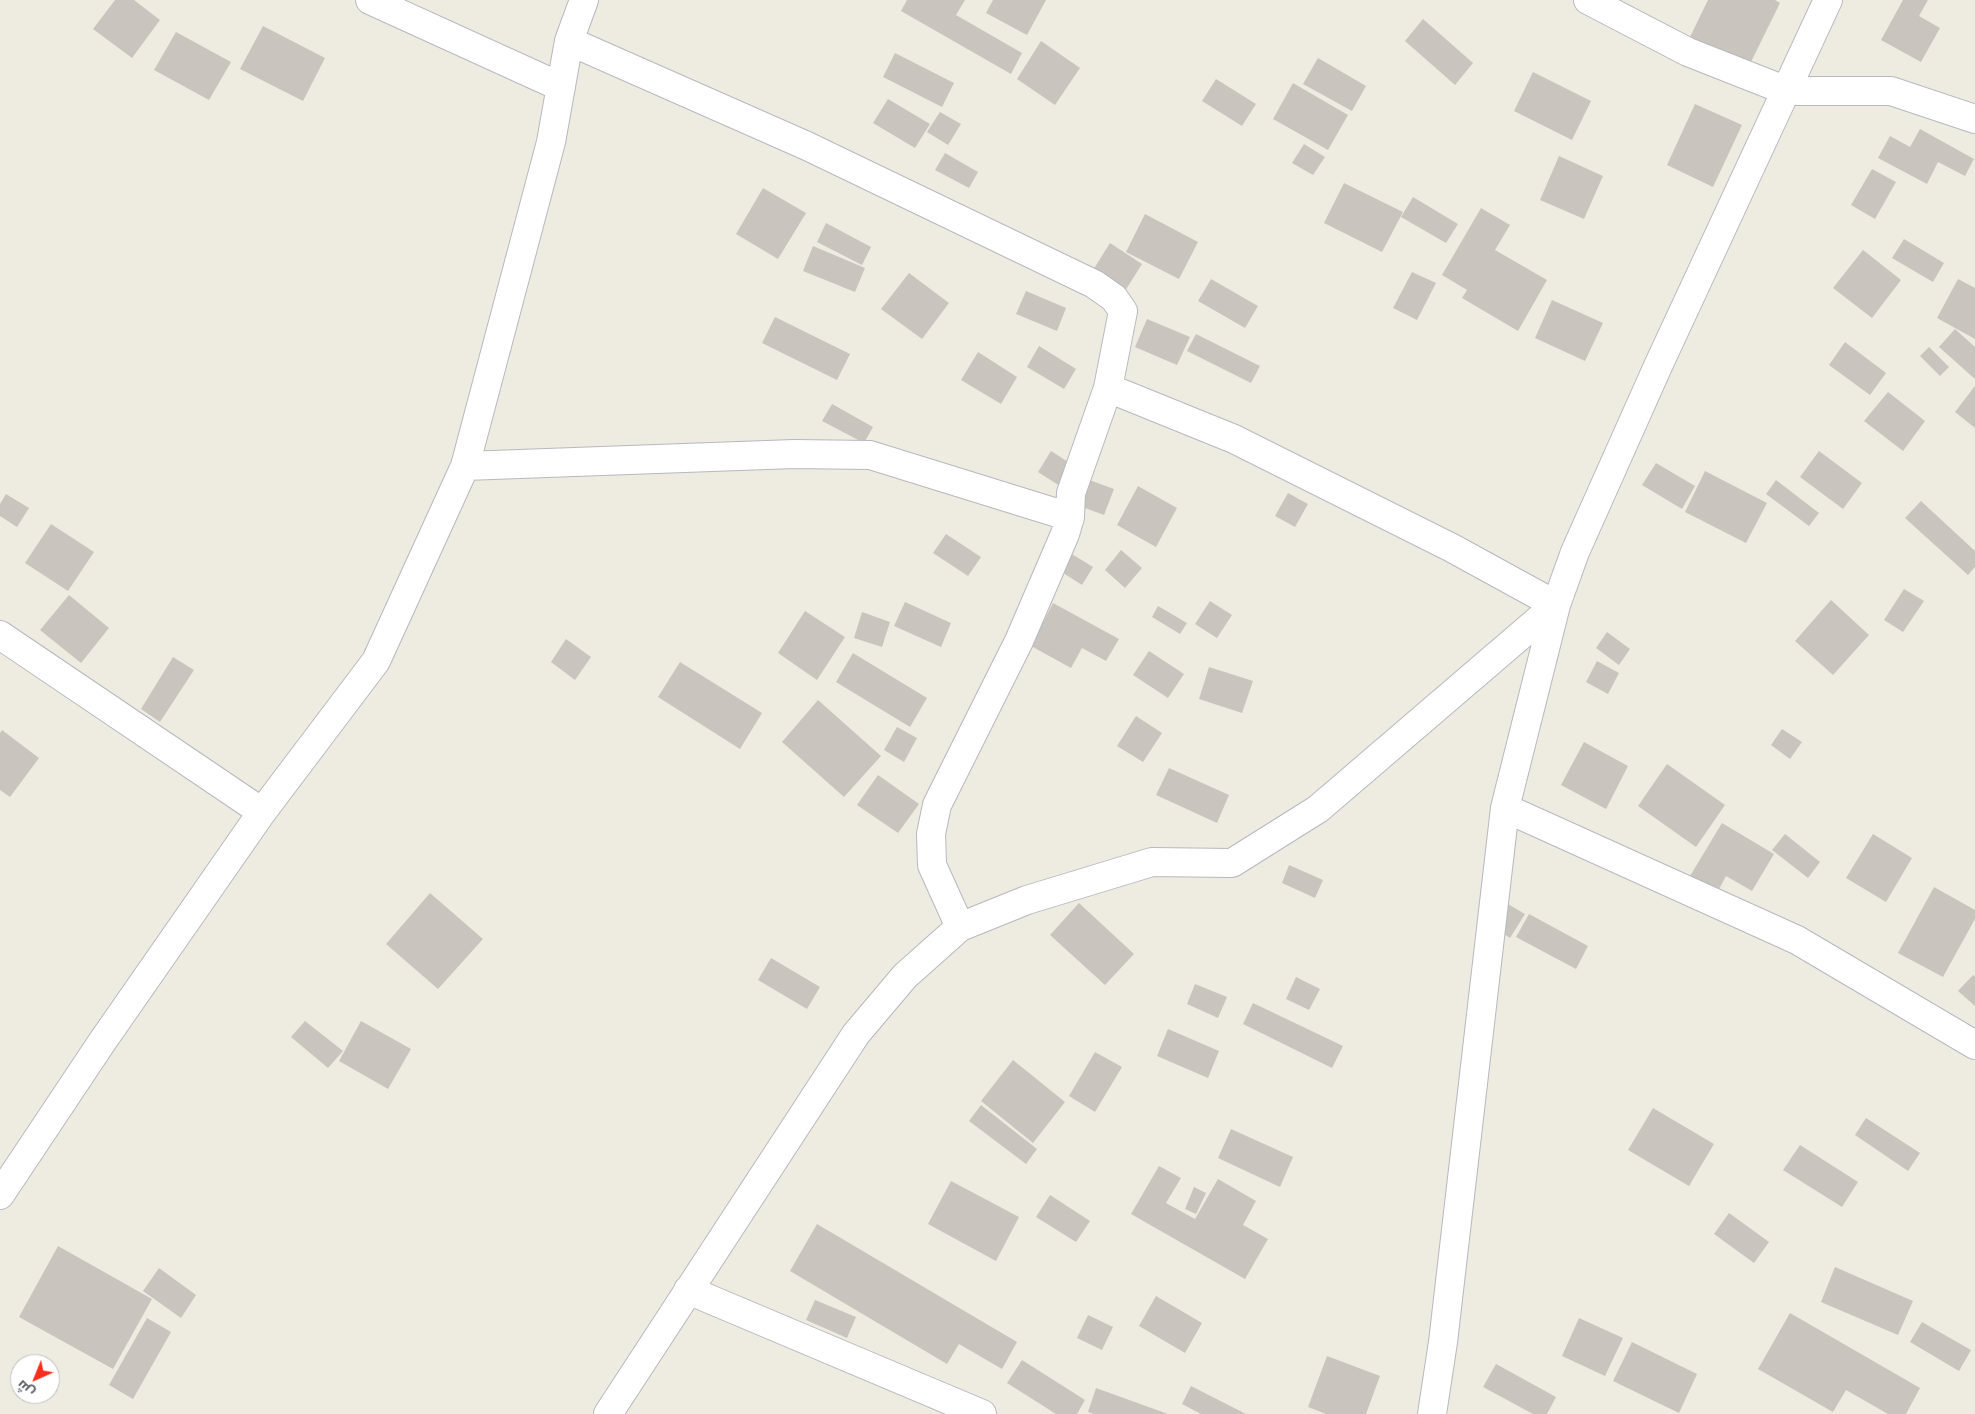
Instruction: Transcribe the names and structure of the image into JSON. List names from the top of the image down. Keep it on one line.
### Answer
{"north":"bottom left"}
